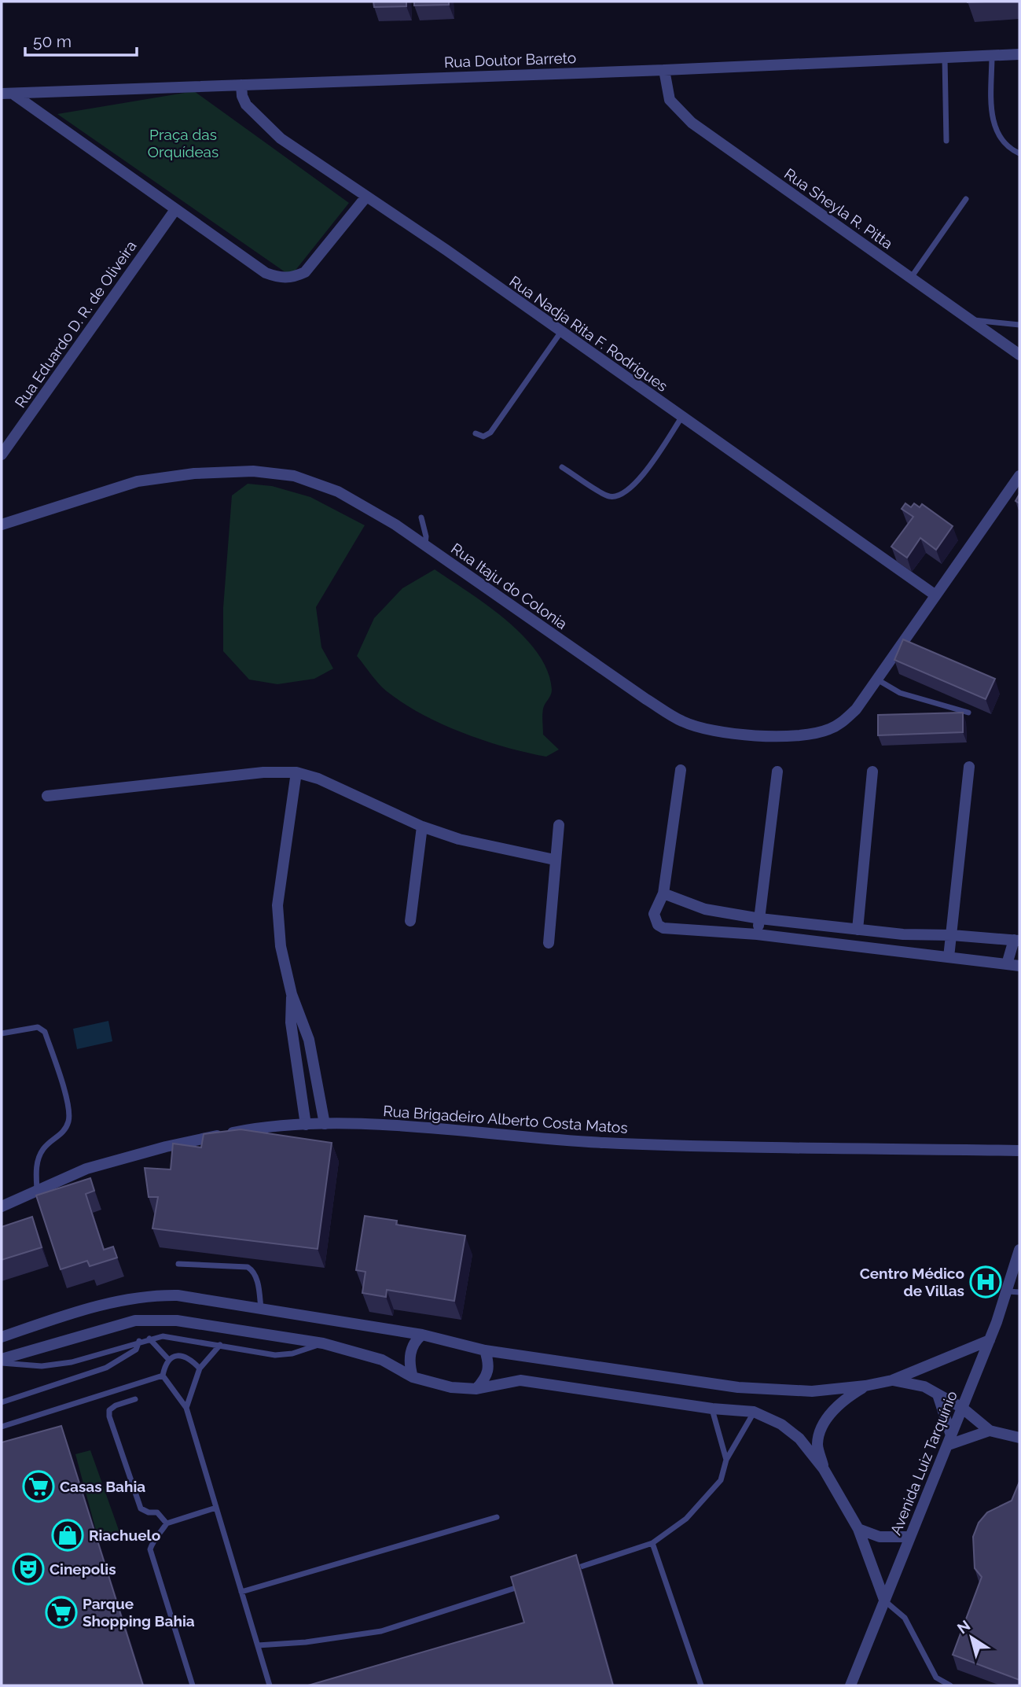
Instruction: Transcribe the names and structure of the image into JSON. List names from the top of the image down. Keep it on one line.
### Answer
{"streets":{"street":["Rua Doutor Barreto","Rua Sheyla R. Pitta","Rua Eduardo D. R. de Oliveira","Rua Nadja Rita F. Rodrigues","Rua Itaju do Colonia","Rua Brigadeiro Alberto Costa Matos","Avenida Luiz Tarquínio"]},"crossings":[["Rua Doutor Barreto","Rua Sheyla R. Pitta"],["Rua Doutor Barreto","Rua Nadja Rita F. Rodrigues"],["Rua Nadja Rita F. Rodrigues","Rua Itaju do Colonia"]],"parks":["Praça das Orquídeas"],"places":{"hospital":["Centro Médico de Villas"],"supermarket":["Casas Bahia","Parque Shopping Bahia"],"shop":["Riachuelo"],"theatre":["Cinepolis"]},"scale_bar":"50 m","north":"top left"}
